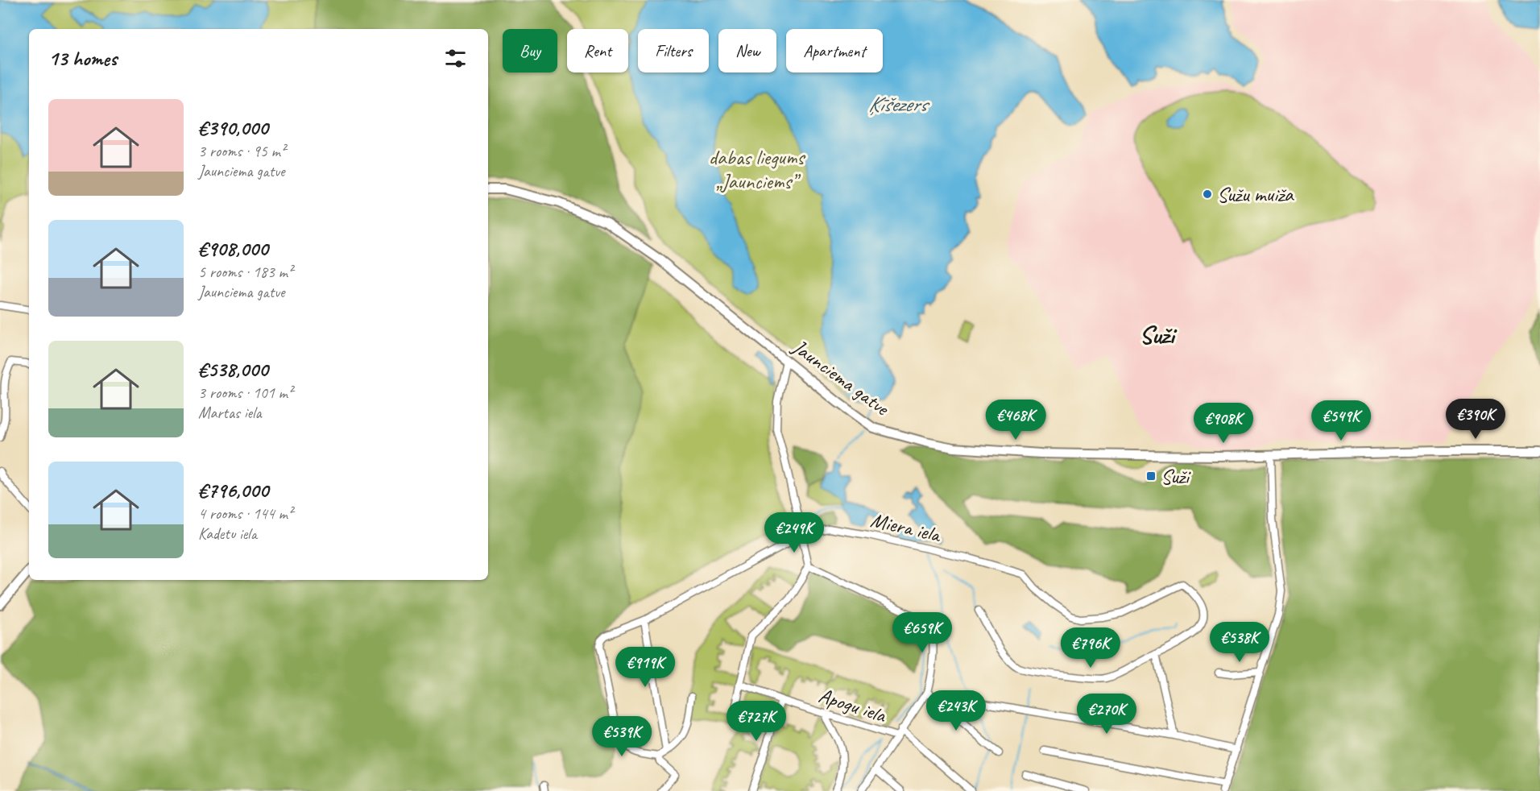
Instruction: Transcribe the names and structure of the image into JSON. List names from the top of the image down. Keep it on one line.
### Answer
{"streets":{"main road":["Jaunciema gatve"],"street":["Miera iela","Apogu iela"]},"districts":["Suži"],"water":["Ķīšezers"],"parks":["dabas liegums „Jaunciems”"],"places":{"other":["Sužu muiža"],"transit":["Suži"]},"page":{"chip":["Buy","Rent","Filters","New","Apartment"],"heading":"13 homes","list":[{"name":"€390,000","note":"3 rooms · 95 m² · Jaunciema gatve"},{"name":"€908,000","note":"5 rooms · 183 m² · Jaunciema gatve"},{"name":"€538,000","note":"3 rooms · 101 m² · Martas iela"},{"name":"€796,000","note":"4 rooms · 144 m² · Kadetu iela"}],"price":["€390K","€468K","€549K","€908K","€249K","€659K","€538K","€796K","€919K","€243K","€270K","€727K","€539K"]}}
